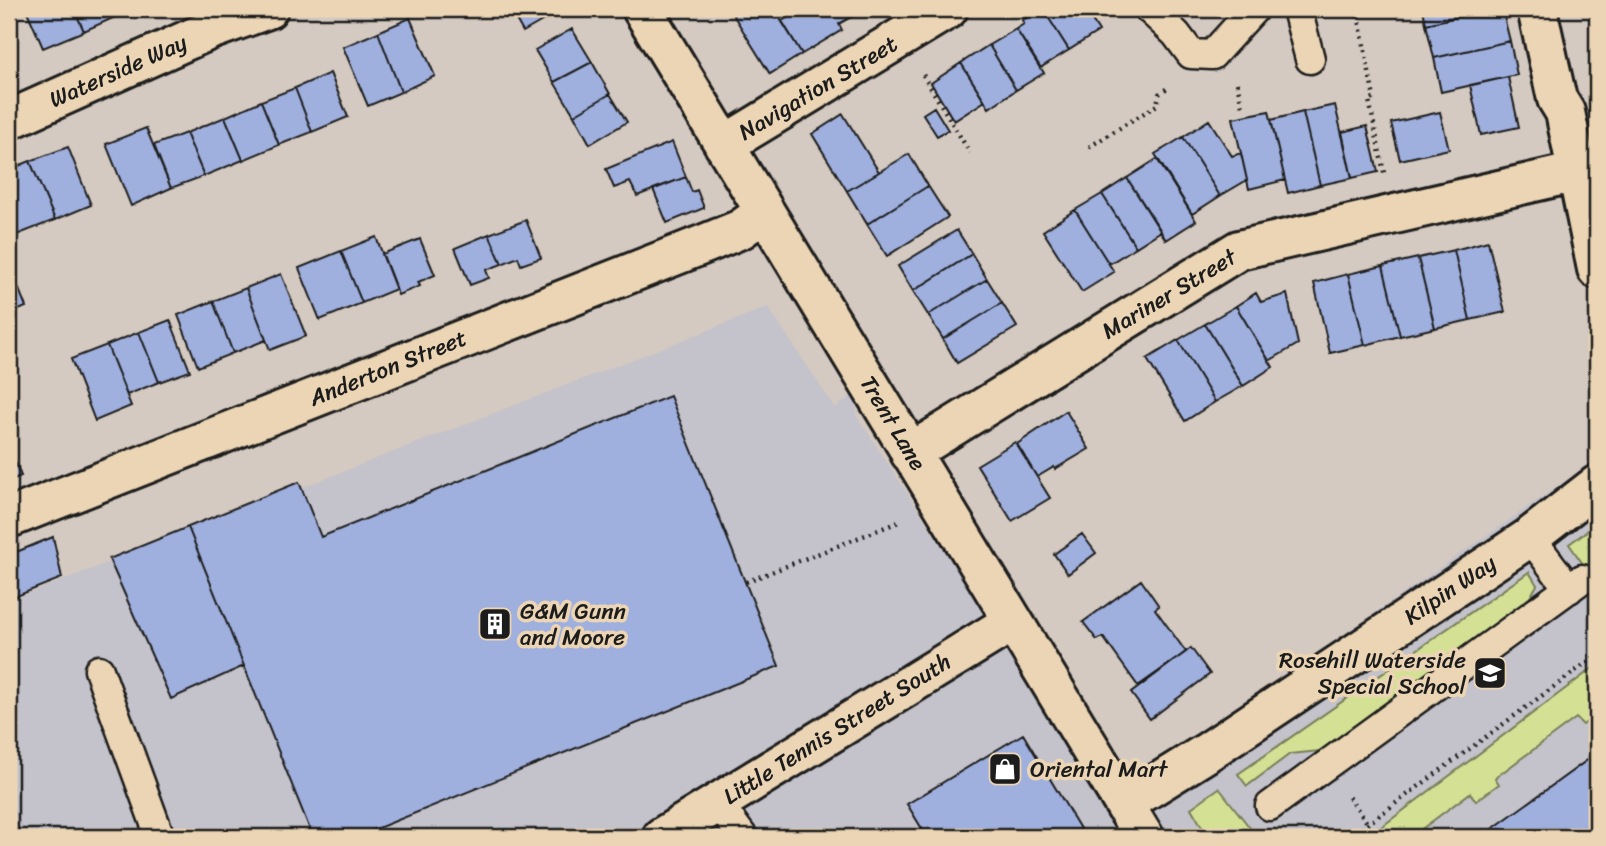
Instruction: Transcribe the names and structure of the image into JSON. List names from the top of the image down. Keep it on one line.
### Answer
{"streets":{"street":["Waterside Way","Navigation Street","Mariner Street","Anderton Street","Trent Lane","Kilpin Way","Little Tennis Street South"]},"crossings":[["Navigation Street","Trent Lane"],["Mariner Street","Trent Lane"],["Anderton Street","Trent Lane"],["Trent Lane","Kilpin Way"],["Trent Lane","Little Tennis Street South"]],"places":{"building":["G&M Gunn and Moore"],"school or university":["Rosehill Waterside Special School"],"shop":["Oriental Mart"]}}
